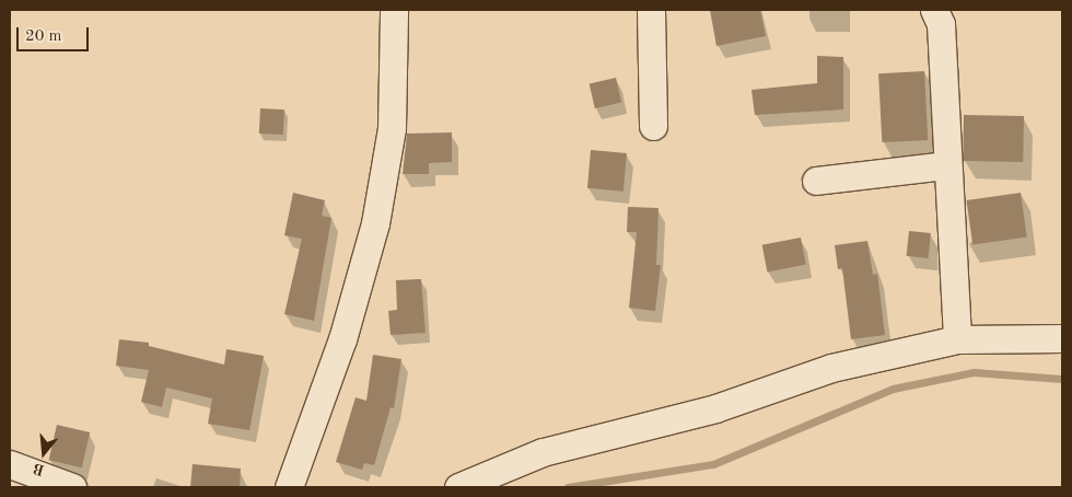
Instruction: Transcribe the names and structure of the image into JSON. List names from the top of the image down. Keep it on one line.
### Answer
{"scale_bar":"20 m","north":"bottom"}
